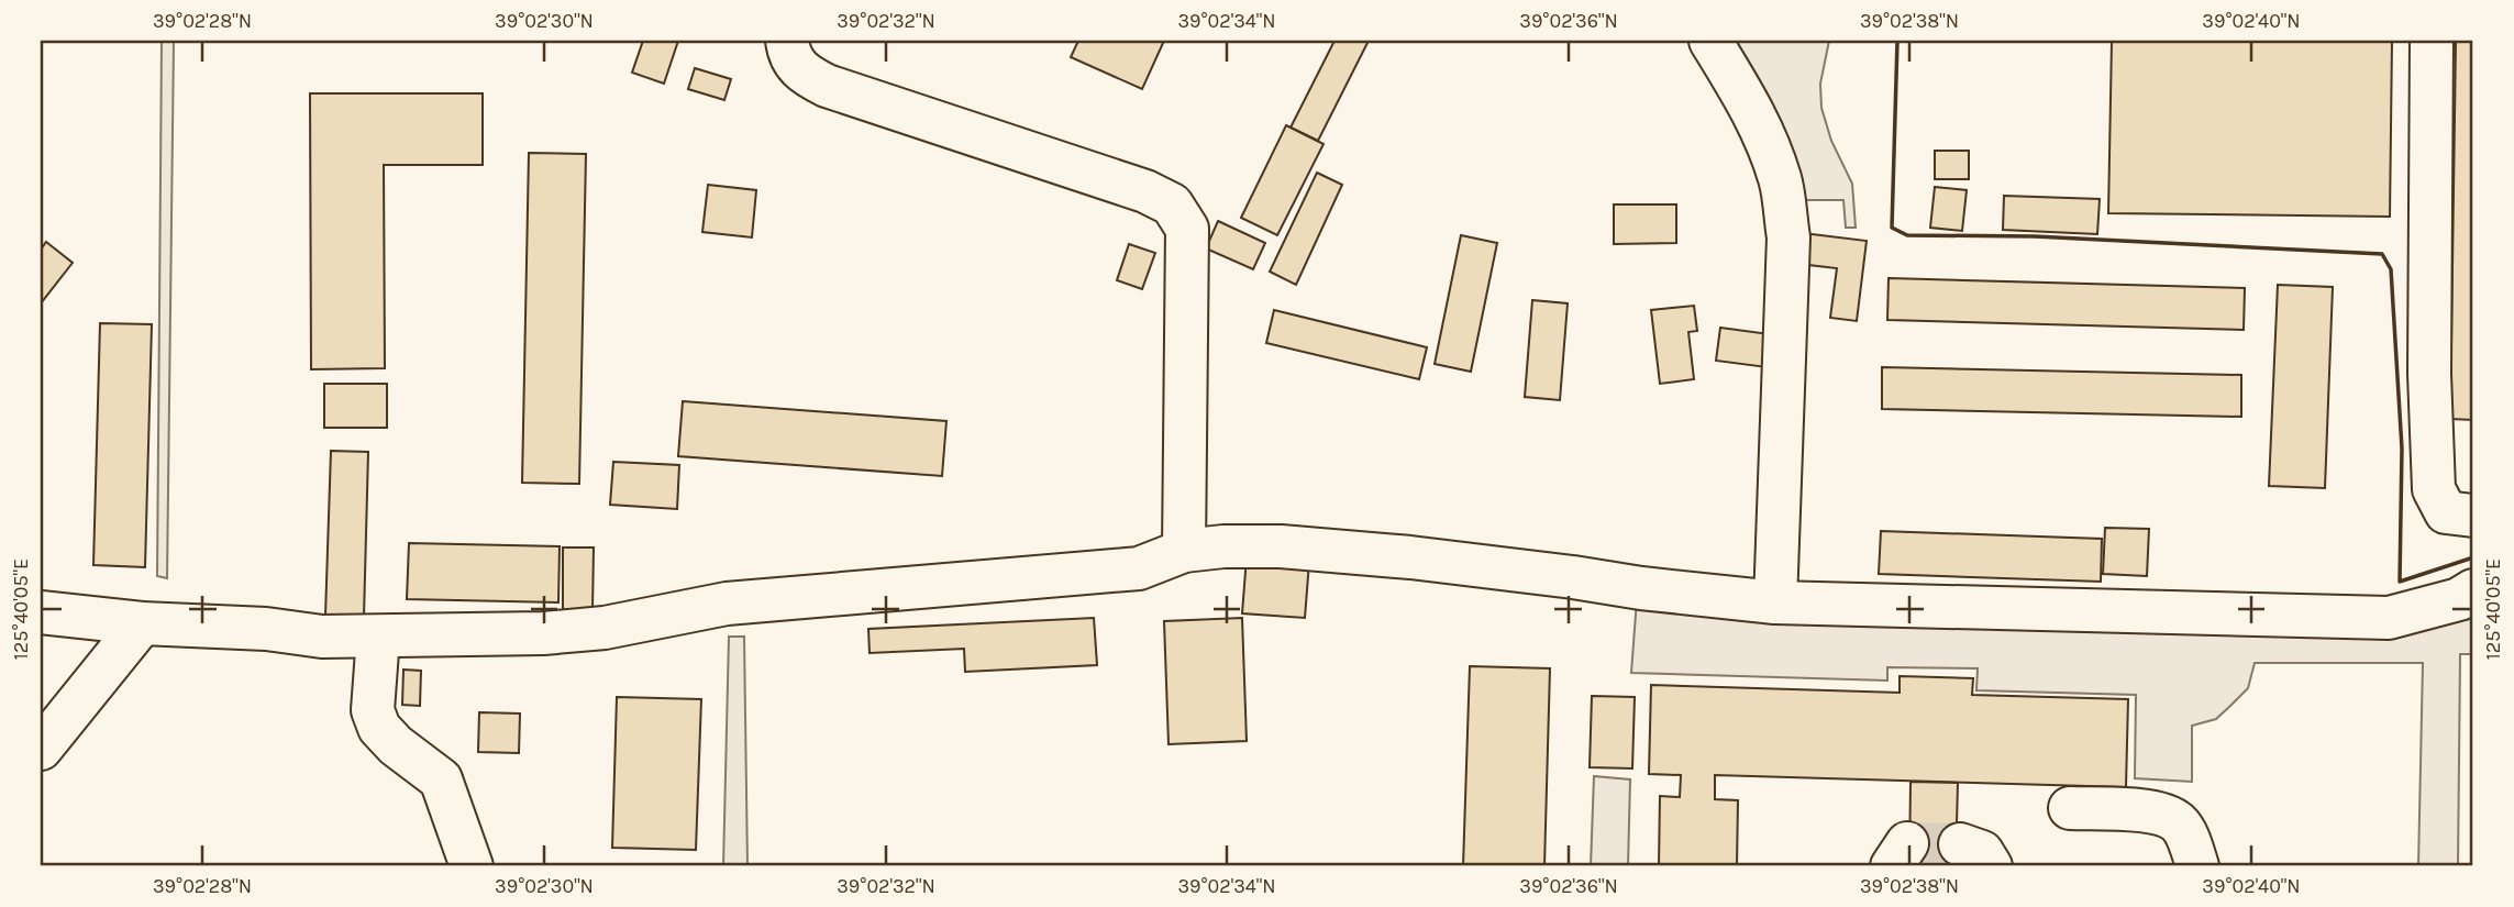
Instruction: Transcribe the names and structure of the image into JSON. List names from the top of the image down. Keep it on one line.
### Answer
{"coordinates":["39°02'28\"N","39°02'30\"N","39°02'32\"N","39°02'34\"N","39°02'36\"N","39°02'38\"N","39°02'40\"N","125°40'05\"E"]}
